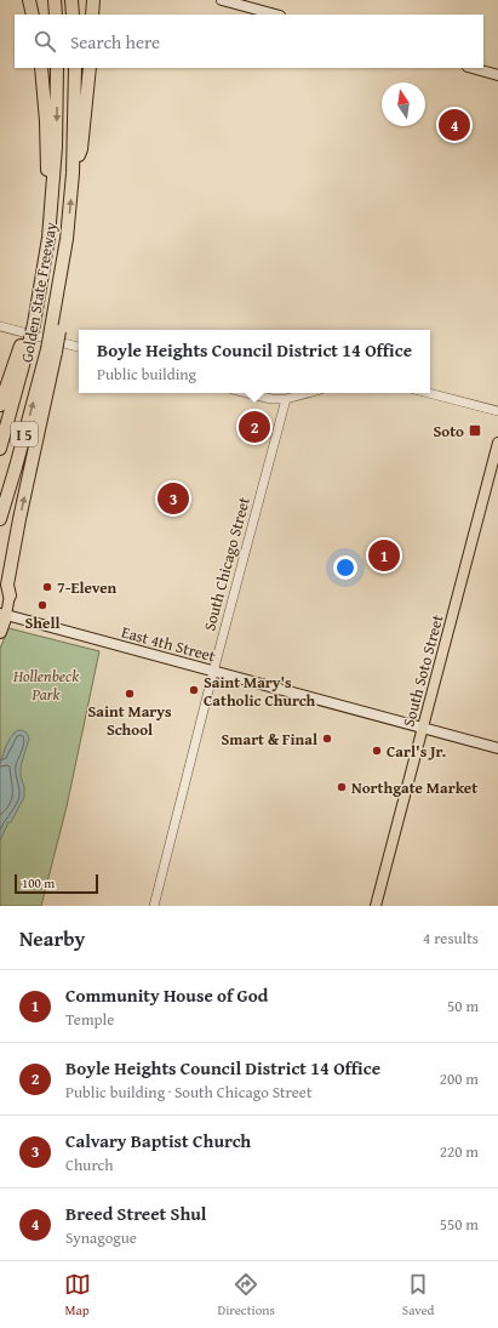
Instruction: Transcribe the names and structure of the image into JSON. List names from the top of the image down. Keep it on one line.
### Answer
{"streets":{"highway":["Golden State Freeway","I 5"],"main road":["East 4th Street","South Soto Street"],"street":["South Chicago Street"]},"crossings":[["South Chicago Street","East 4th Street"],["East 4th Street","South Soto Street"]],"parks":["Hollenbeck Park"],"places":{"transit":["Soto"],"other":["7-Eleven","Shell","Saint Mary's Catholic Church","Saint Marys School","Smart & Final","Carl's Jr.","Northgate Market"]},"scale_bar":"100 m","north":"top","page":{"search":"Search here","pins":["4","2","3","1"],"popup":["Boyle Heights Council District 14 Office","Public building"],"scale":"100 m","heading":["Nearby","4 results"],"list":[{"mark":"1","name":"Community House of God","note":"Temple","value":"50 m"},{"mark":"2","name":"Boyle Heights Council District 14 Office","note":"Public building · South Chicago Street","value":"200 m"},{"mark":"3","name":"Calvary Baptist Church","note":"Church","value":"220 m"},{"mark":"4","name":"Breed Street Shul","note":"Synagogue","value":"550 m"}],"nav":["Map","Directions","Saved"]}}
